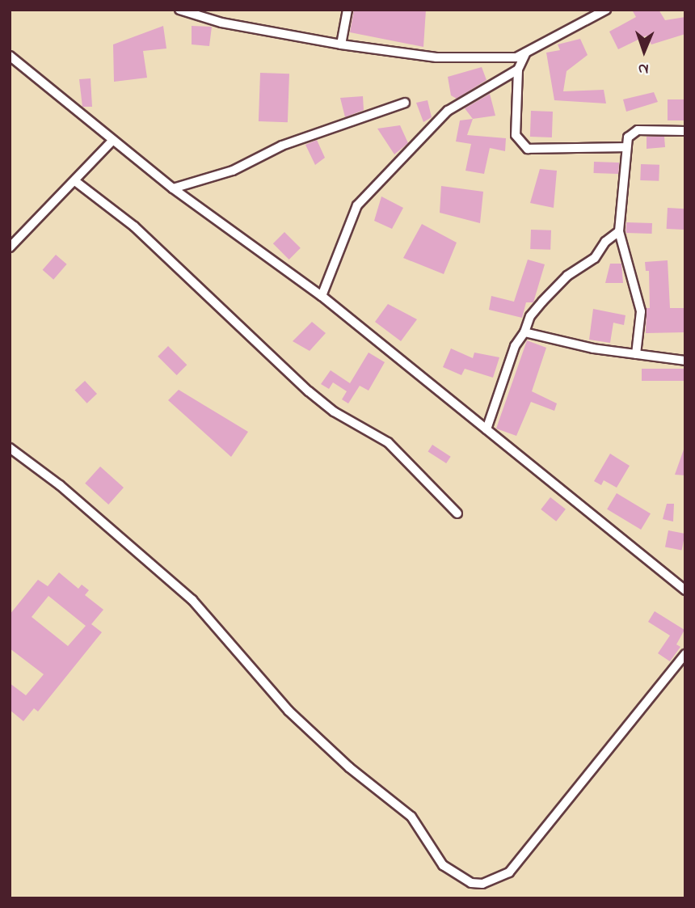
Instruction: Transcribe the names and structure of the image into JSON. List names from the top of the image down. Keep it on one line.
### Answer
{"north":"bottom"}
